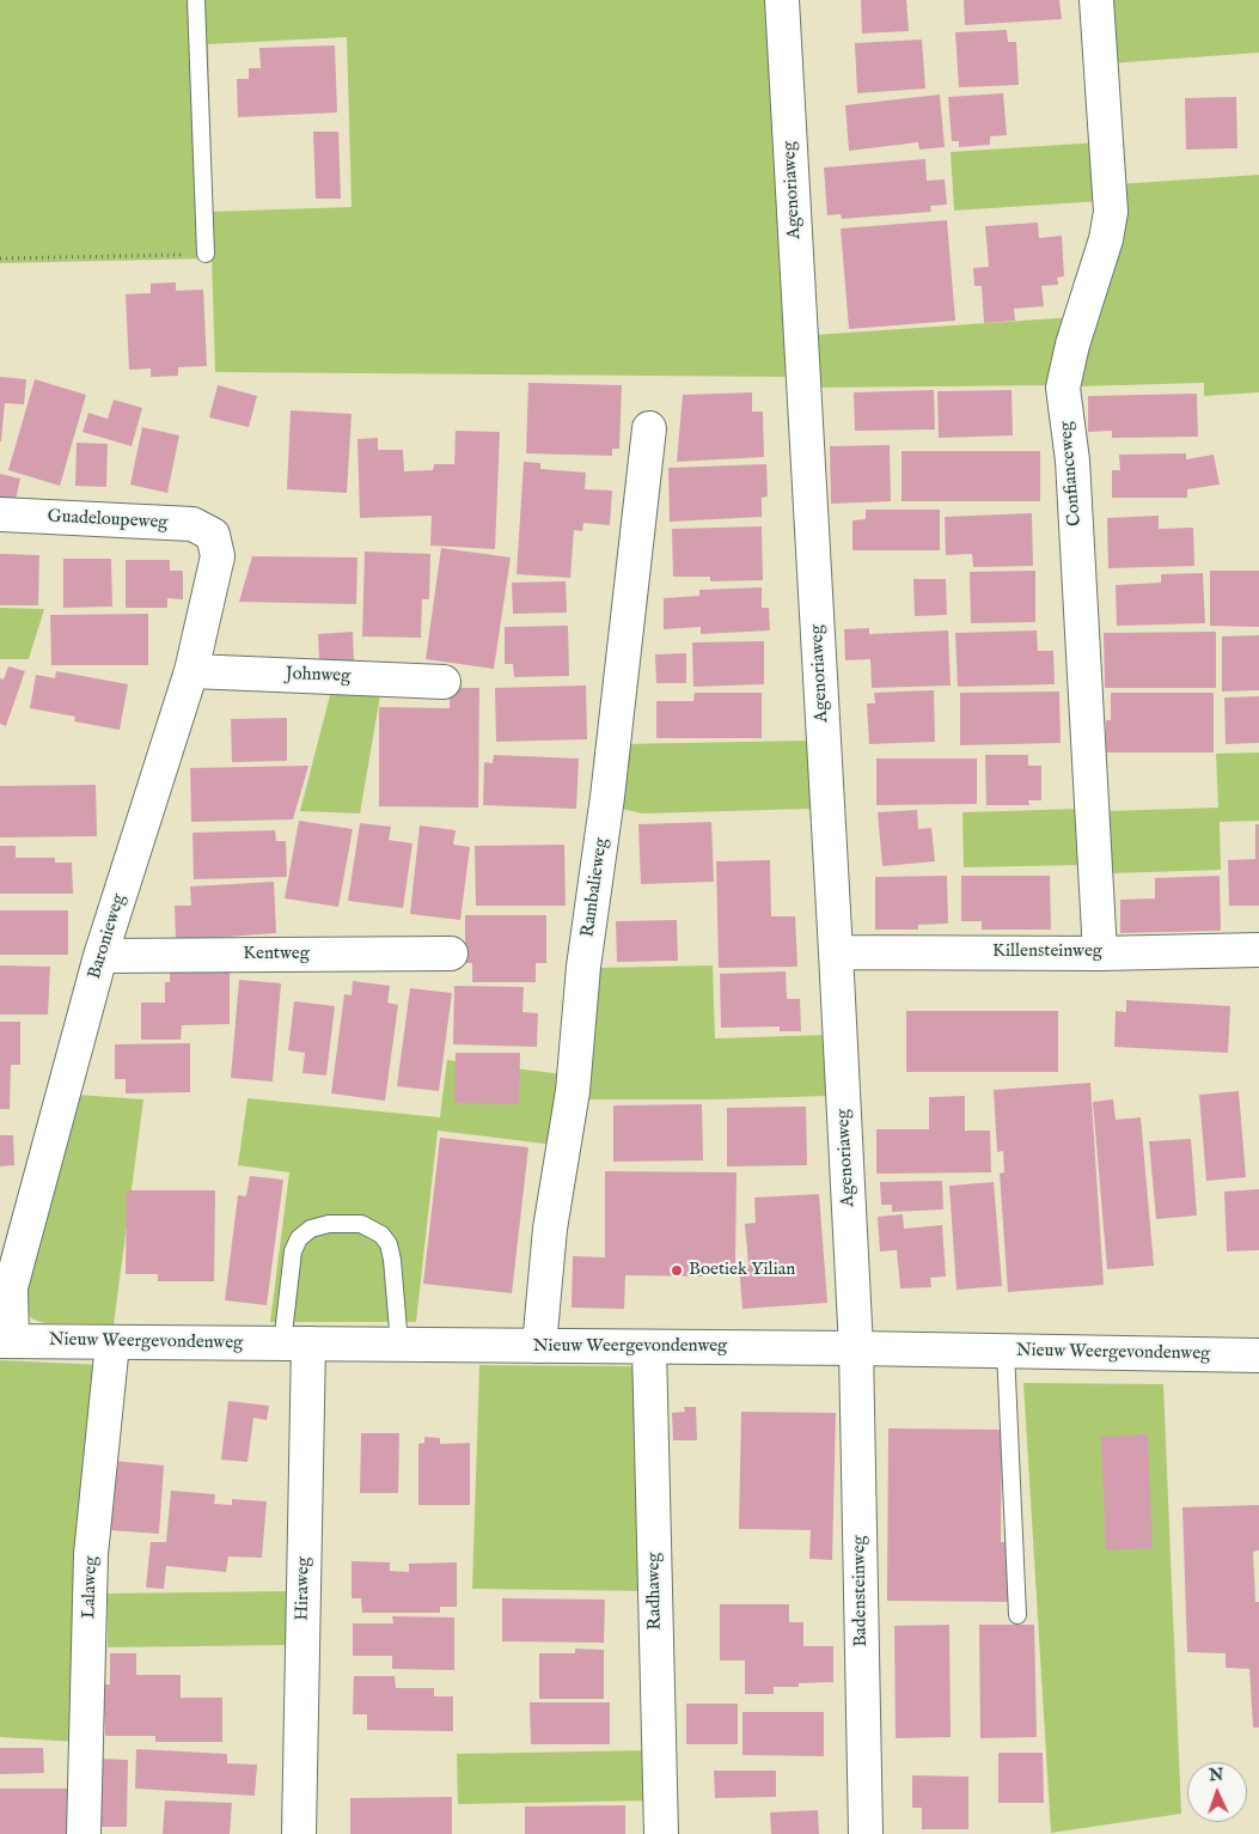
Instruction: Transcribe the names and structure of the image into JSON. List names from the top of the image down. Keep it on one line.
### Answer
{"streets":{"street":["Agenoriaweg","Confianceweg","Guadeloupeweg","Johnweg","Rambalieweg","Baronieweg","Killensteinweg","Kentweg","Nieuw Weergevondenweg","Lalaweg","Hiraweg","Radhaweg","Badensteinweg"]},"crossings":[["Agenoriaweg","Killensteinweg"],["Agenoriaweg","Nieuw Weergevondenweg"],["Agenoriaweg","Badensteinweg"],["Confianceweg","Killensteinweg"],["Guadeloupeweg","Baronieweg"],["Johnweg","Baronieweg"],["Rambalieweg","Nieuw Weergevondenweg"],["Baronieweg","Kentweg"],["Baronieweg","Nieuw Weergevondenweg"],["Nieuw Weergevondenweg","Lalaweg"],["Nieuw Weergevondenweg","Hiraweg"],["Nieuw Weergevondenweg","Radhaweg"],["Nieuw Weergevondenweg","Badensteinweg"]],"places":["Boetiek Yilian"],"north":"top"}
